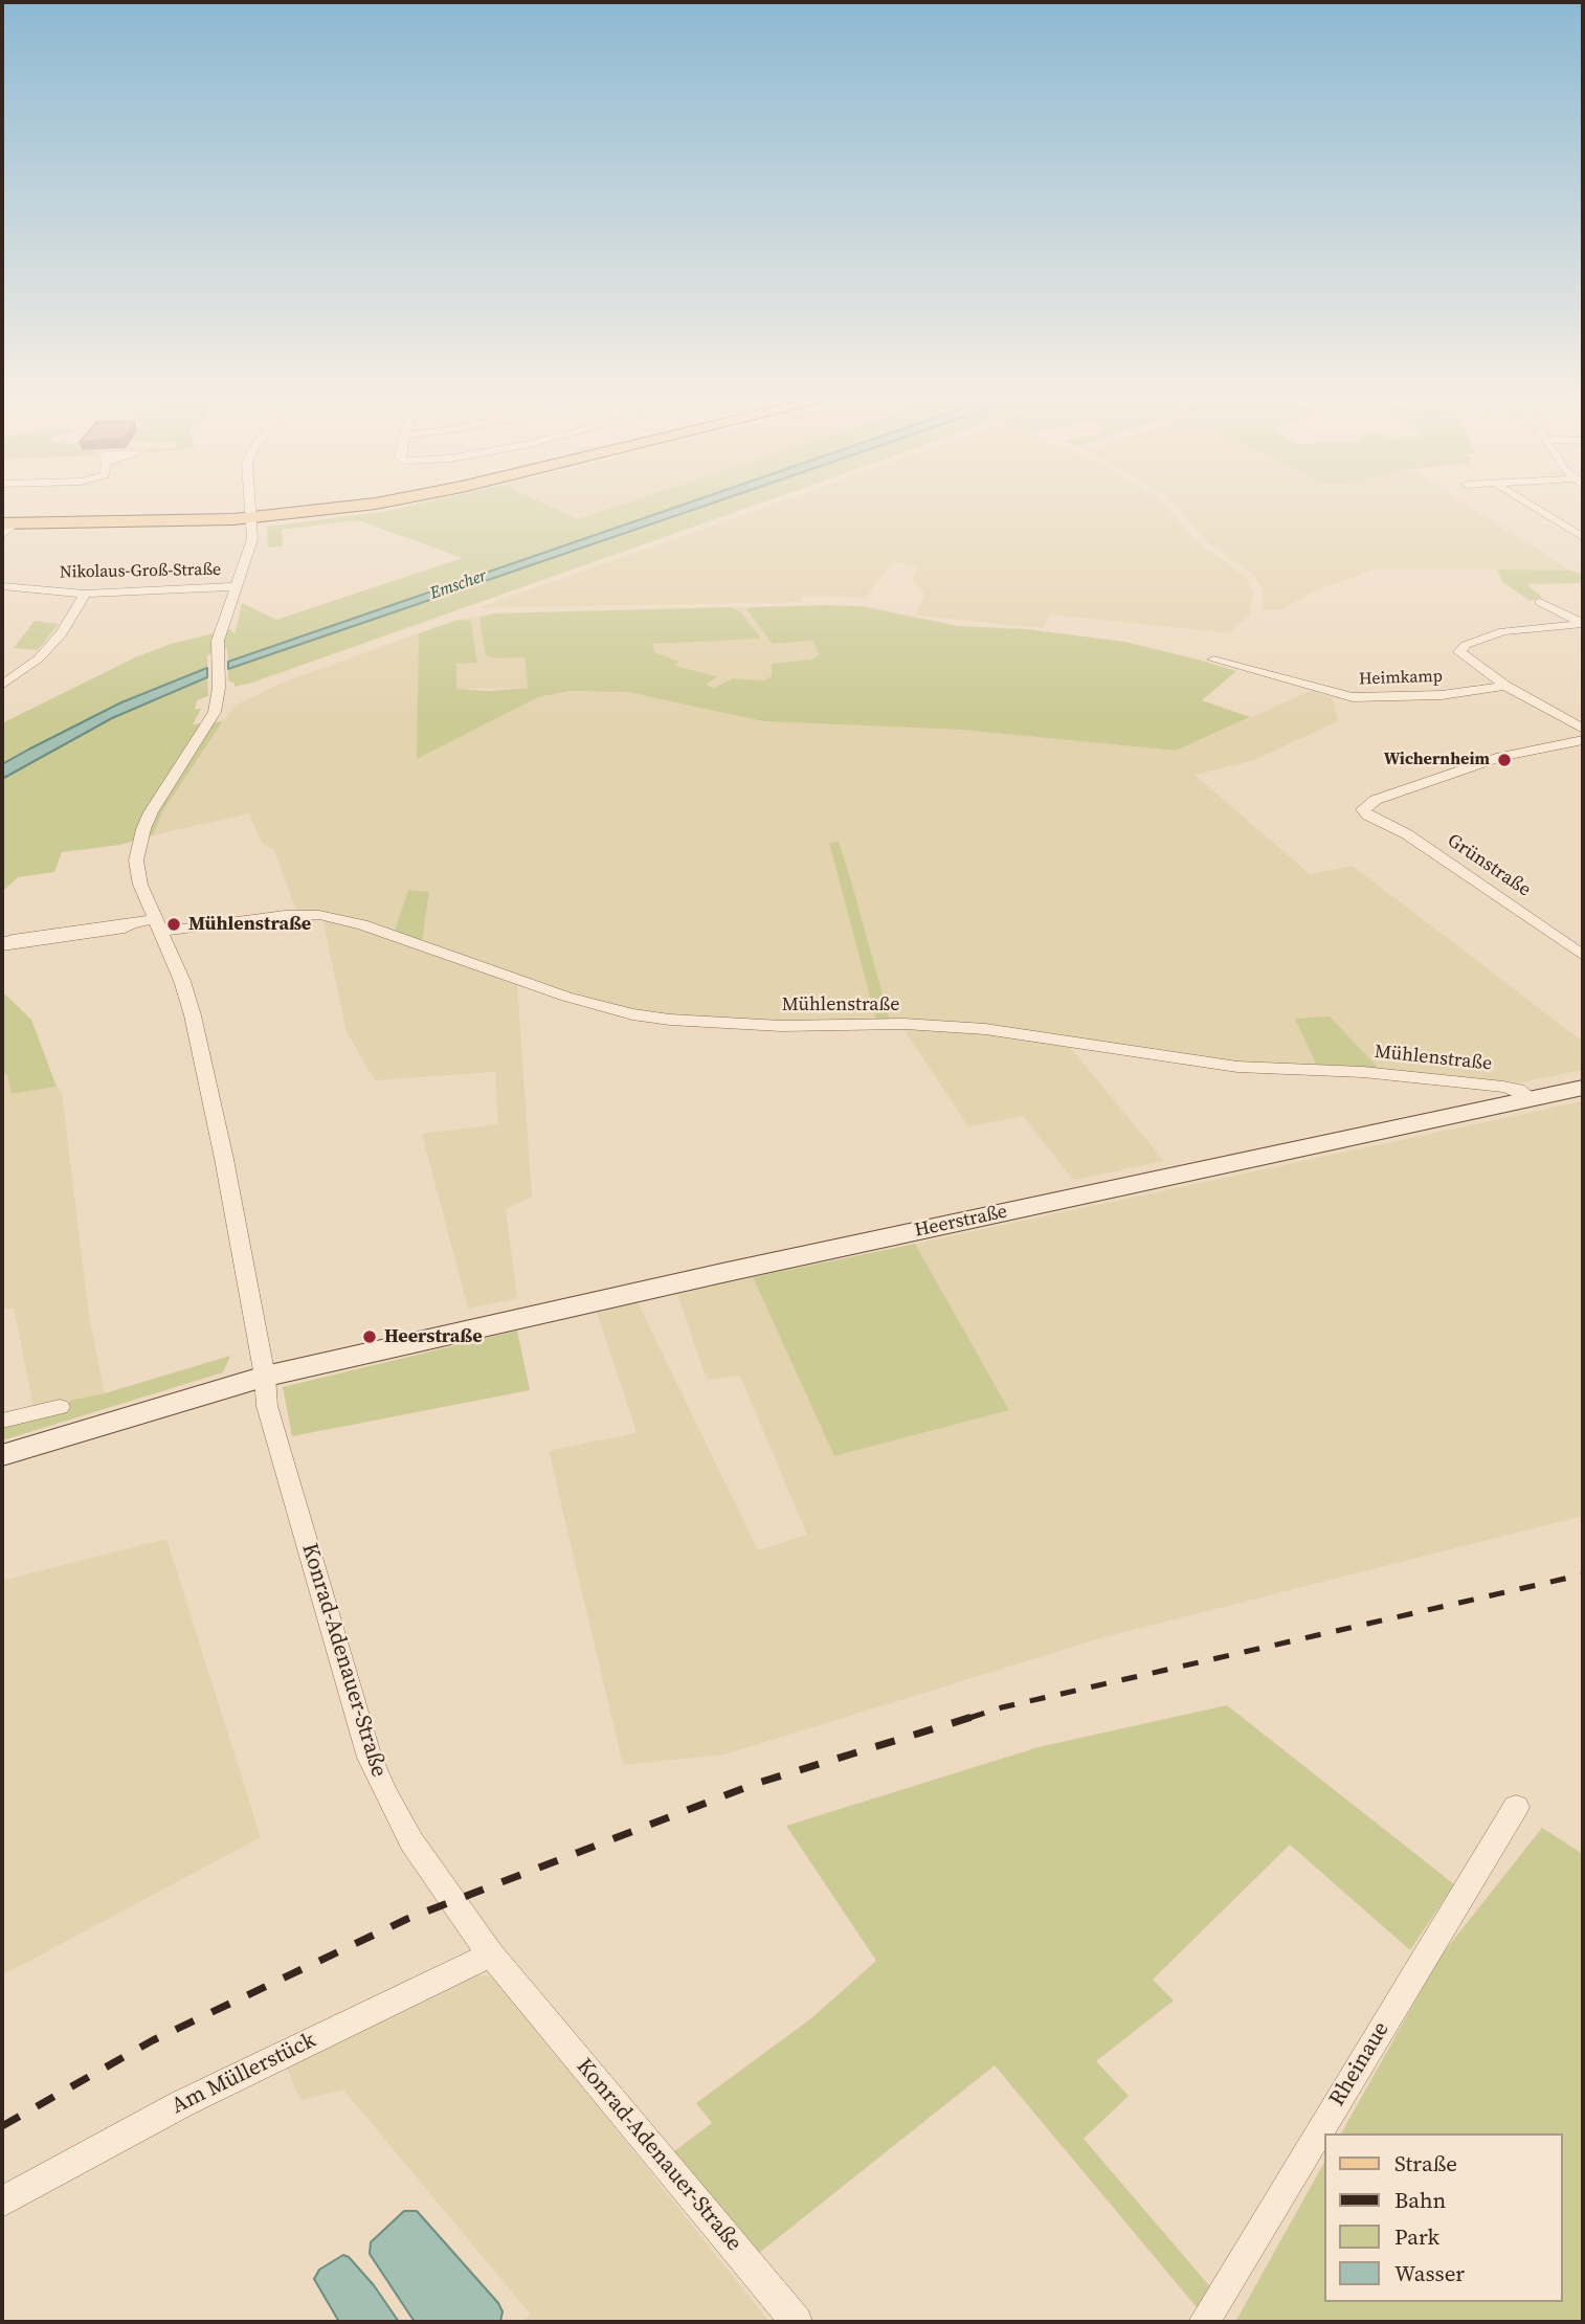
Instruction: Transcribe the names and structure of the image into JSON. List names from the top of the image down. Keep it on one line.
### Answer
{"streets":{"main road":["Heerstraße"],"street":["Nikolaus-Groß-Straße","Heimkamp","Grünstraße","Mühlenstraße","Konrad-Adenauer-Straße","Rheinaue","Am Müllerstück"]},"crossings":[["Nikolaus-Groß-Straße","Konrad-Adenauer-Straße"],["Mühlenstraße","Heerstraße"],["Mühlenstraße","Konrad-Adenauer-Straße"],["Heerstraße","Konrad-Adenauer-Straße"],["Konrad-Adenauer-Straße","Am Müllerstück"]],"water":["Emscher"],"places":["Wichernheim","Mühlenstraße","Heerstraße"],"legend":["Straße","Bahn","Park","Wasser"]}
